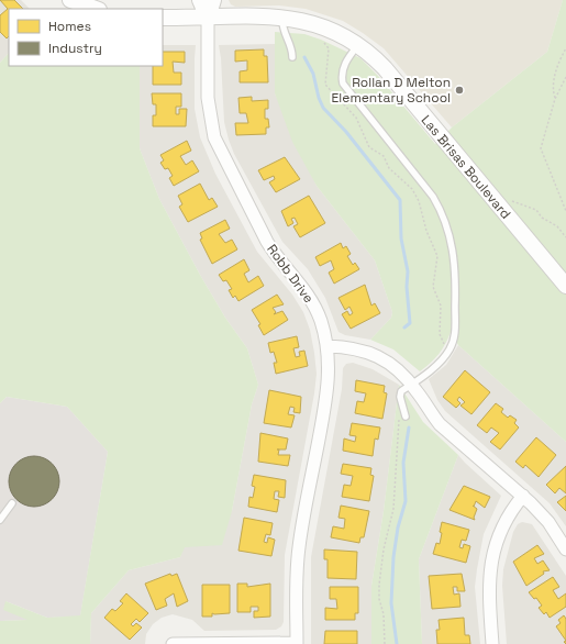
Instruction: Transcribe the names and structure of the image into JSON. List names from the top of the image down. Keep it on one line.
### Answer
{"streets":{"street":["Las Brisas Boulevard","Robb Drive"]},"crossings":[["Las Brisas Boulevard","Robb Drive"]],"places":["Rollan D Melton Elementary School"],"legend":["Homes","Industry"]}
